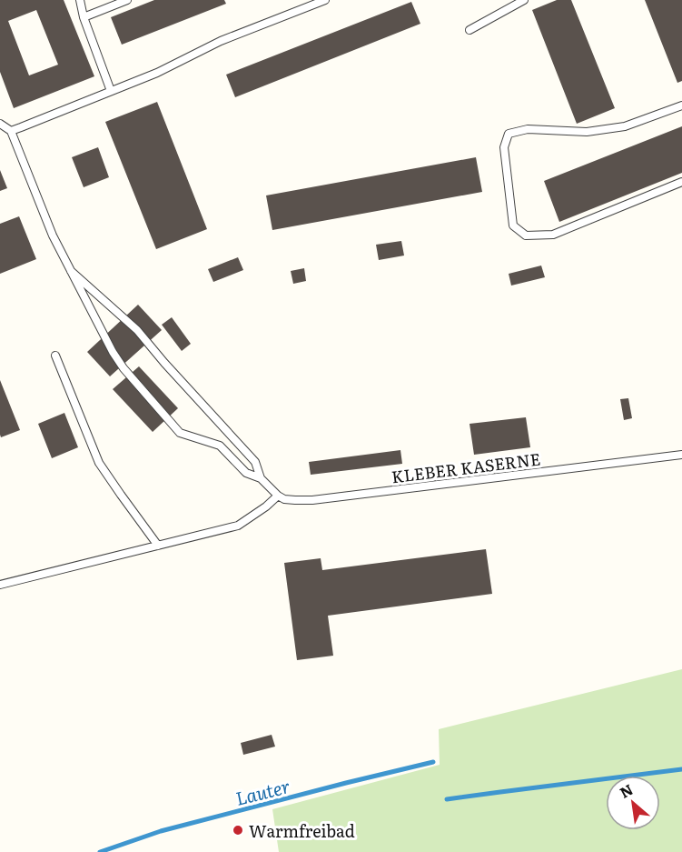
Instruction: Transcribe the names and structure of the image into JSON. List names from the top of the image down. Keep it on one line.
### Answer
{"streets":{"lane":["KLEBER KASERNE"]},"water":["Lauter"],"places":["Warmfreibad"],"north":"top left"}
